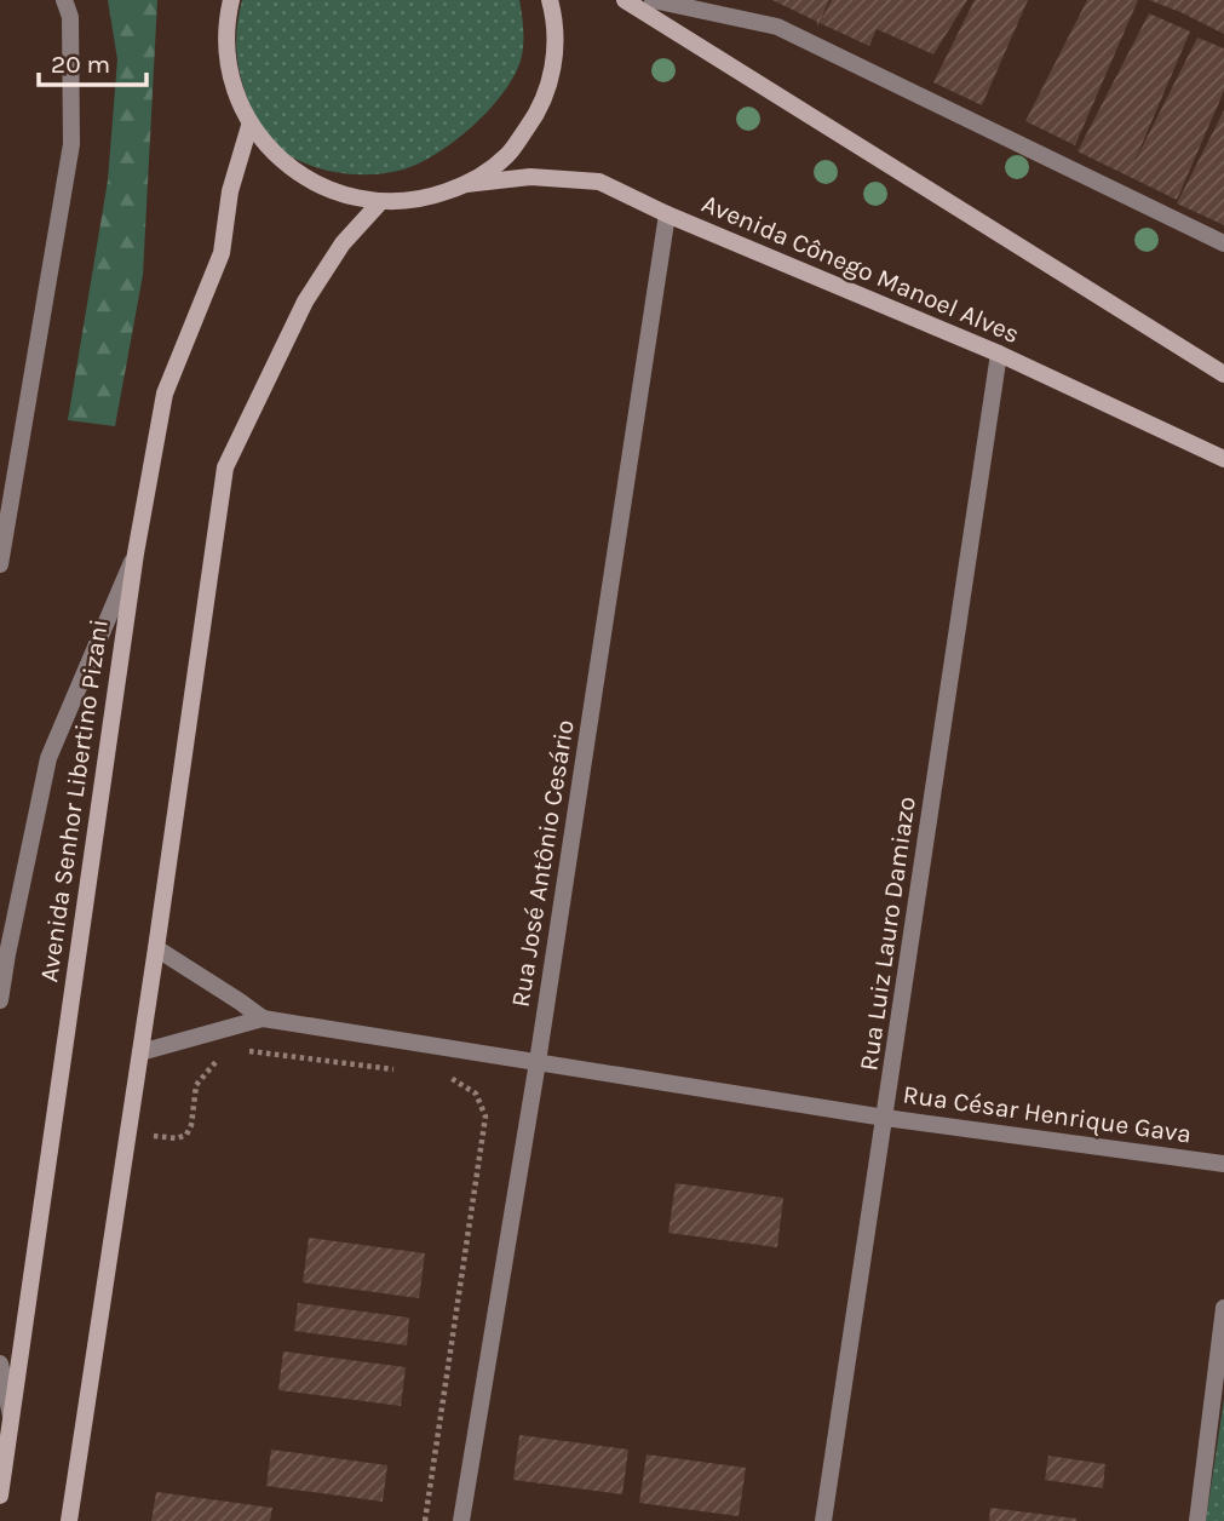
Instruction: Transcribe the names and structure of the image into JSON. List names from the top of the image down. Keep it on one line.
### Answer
{"streets":{"street":["Avenida Cônego Manoel Alves","Avenida Senhor Libertino Pizani","Rua José Antônio Cesário","Rua Luiz Lauro Damiazo","Rua César Henrique Gava"]},"crossings":[["Avenida Cônego Manoel Alves","Rua José Antônio Cesário"],["Avenida Cônego Manoel Alves","Rua Luiz Lauro Damiazo"],["Rua José Antônio Cesário","Rua César Henrique Gava"],["Rua Luiz Lauro Damiazo","Rua César Henrique Gava"]],"scale_bar":"20 m"}
